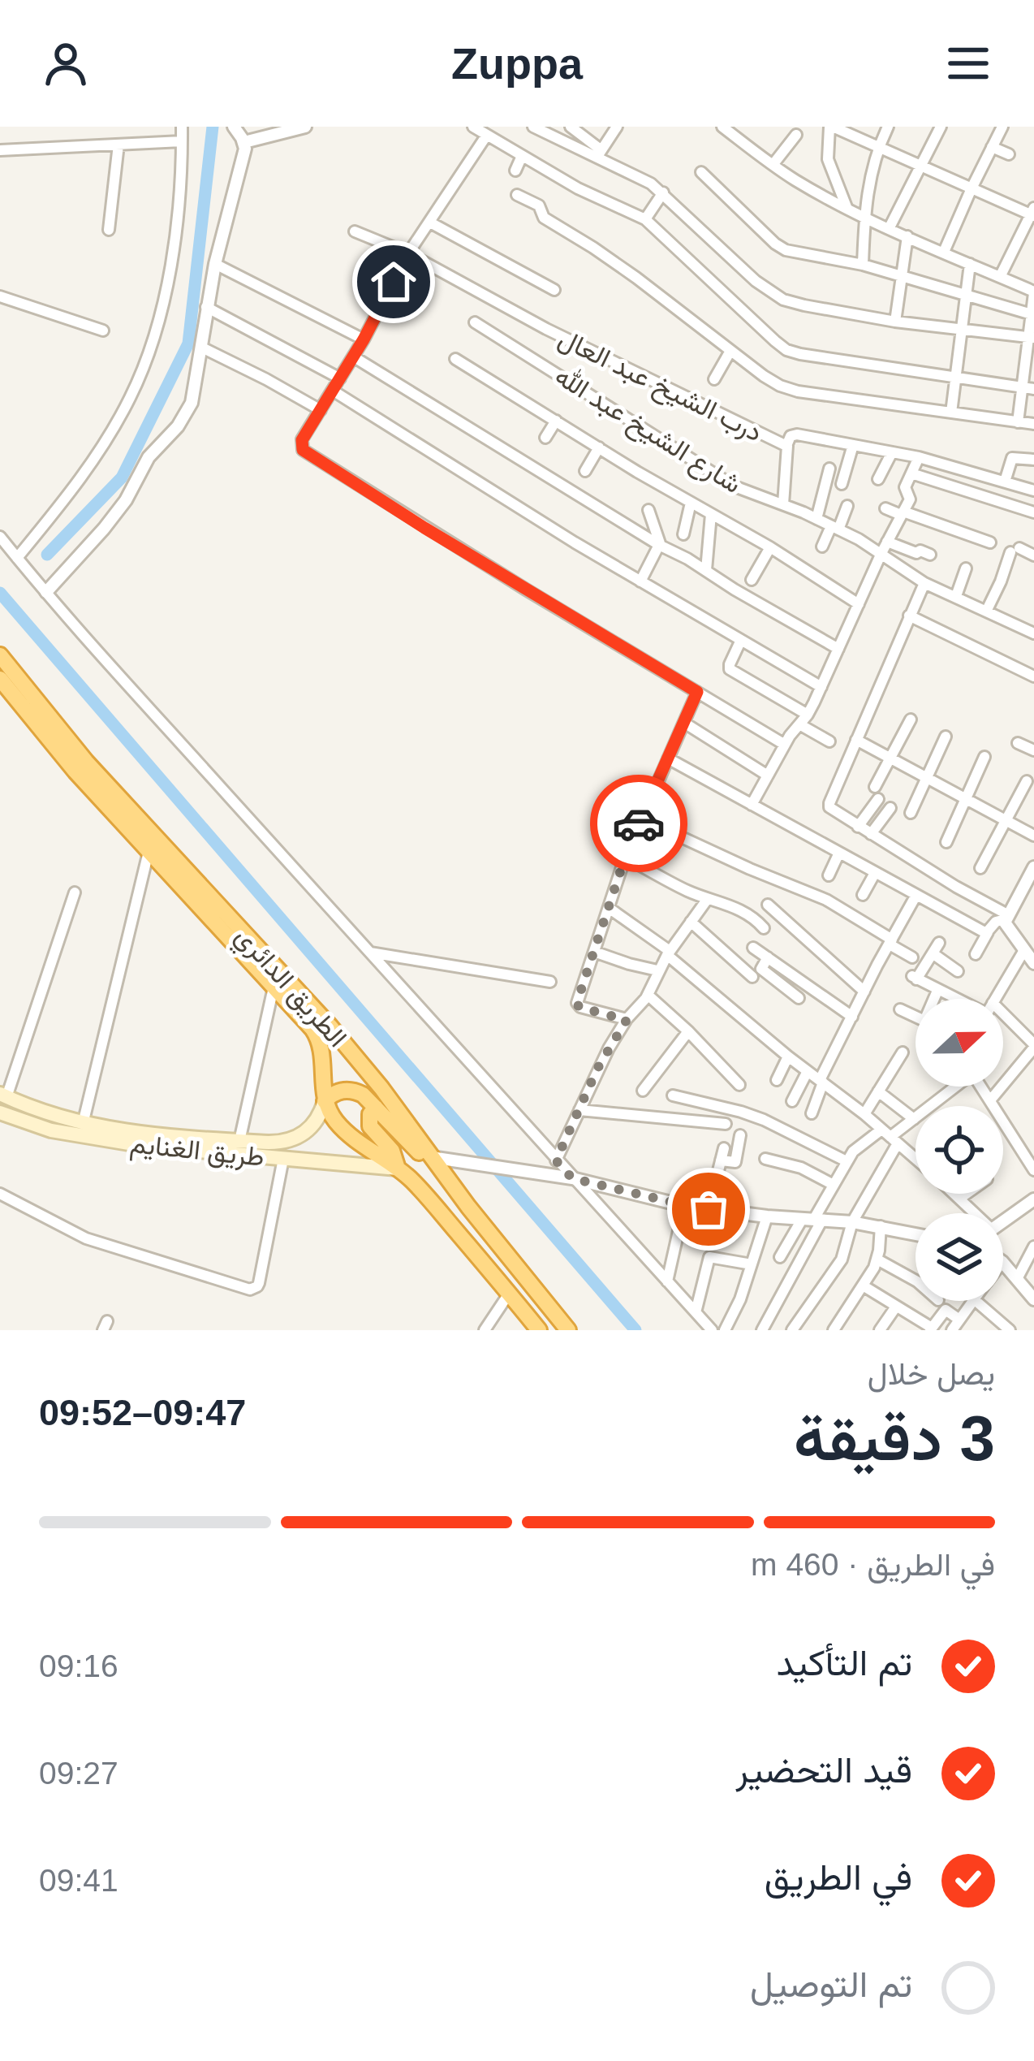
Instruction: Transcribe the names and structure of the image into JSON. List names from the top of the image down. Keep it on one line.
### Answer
{"streets":{"highway":["الطريق الدائري"],"main road":["طريق الغنايم"],"street":["درب الشيخ عبد العال","شارع الشيخ عبد الله"]},"crossings":[["الطريق الدائري","طريق الغنايم"]],"north":"right","page":{"header":"Zuppa","heading":["3 دقيقة","يصل خلال","09:47–09:52"],"bar":"في الطريق · 460 m","list":[["تم التأكيد","09:16"],["قيد التحضير","09:27"],["في الطريق","09:41"],"تم التوصيل"]}}
